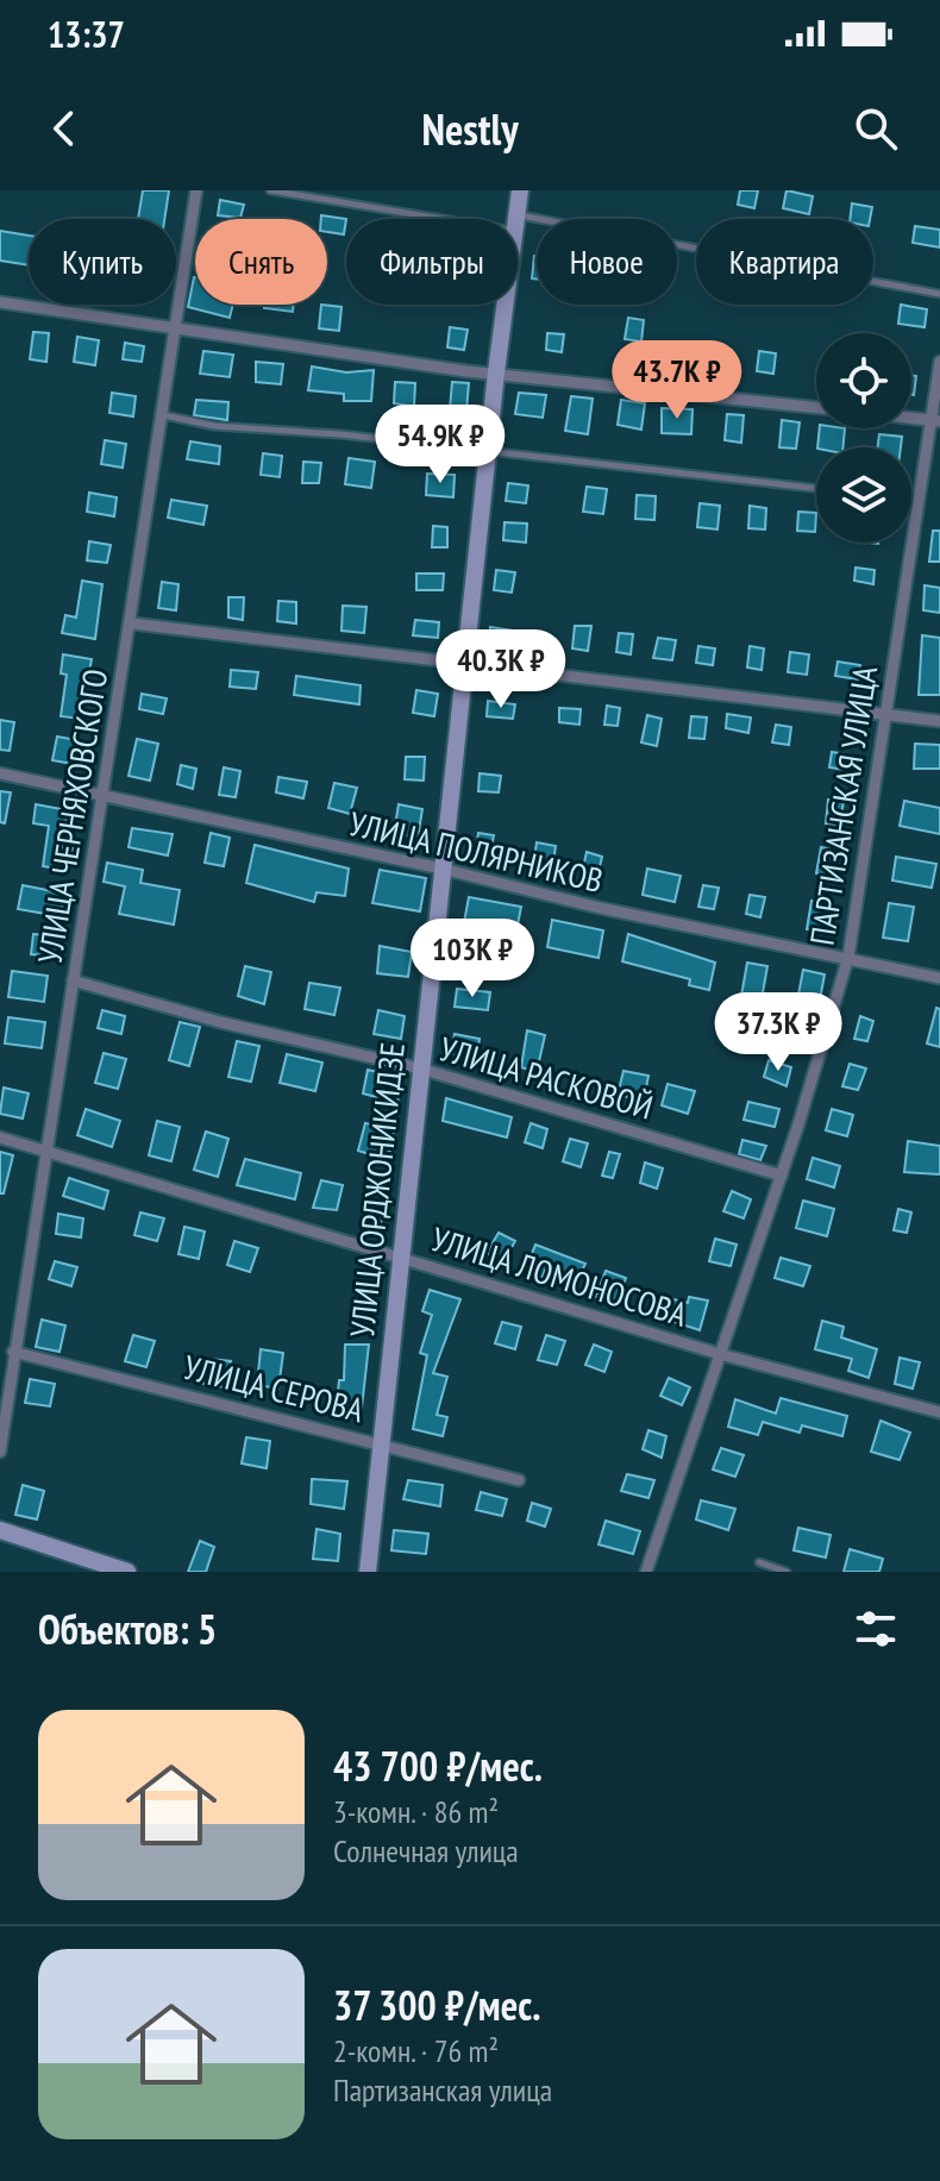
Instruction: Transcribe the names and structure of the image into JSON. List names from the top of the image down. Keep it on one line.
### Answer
{"streets":{"main road":["УЛИЦА ОРДЖОНИКИДЗЕ"],"street":["ПАРТИЗАНСКАЯ УЛИЦА","УЛИЦА ЧЕРНЯХОВСКОГО","УЛИЦА ПОЛЯРНИКОВ","УЛИЦА РАСКОВОЙ","УЛИЦА ЛОМОНОСОВА","УЛИЦА СЕРОВА"]},"crossings":[["ПАРТИЗАНСКАЯ УЛИЦА","УЛИЦА ПОЛЯРНИКОВ"],["ПАРТИЗАНСКАЯ УЛИЦА","УЛИЦА РАСКОВОЙ"],["ПАРТИЗАНСКАЯ УЛИЦА","УЛИЦА ЛОМОНОСОВА"],["УЛИЦА ЧЕРНЯХОВСКОГО","УЛИЦА ПОЛЯРНИКОВ"],["УЛИЦА ЧЕРНЯХОВСКОГО","УЛИЦА РАСКОВОЙ"],["УЛИЦА ЧЕРНЯХОВСКОГО","УЛИЦА ЛОМОНОСОВА"],["УЛИЦА ЧЕРНЯХОВСКОГО","УЛИЦА СЕРОВА"],["УЛИЦА ПОЛЯРНИКОВ","УЛИЦА ОРДЖОНИКИДЗЕ"],["УЛИЦА РАСКОВОЙ","УЛИЦА ОРДЖОНИКИДЗЕ"],["УЛИЦА ОРДЖОНИКИДЗЕ","УЛИЦА ЛОМОНОСОВА"],["УЛИЦА ОРДЖОНИКИДЗЕ","УЛИЦА СЕРОВА"]],"page":{"status":"13:37","header":"Nestly","chip":["Купить","Снять","Фильтры","Новое","Квартира"],"price":["43.7K ₽","54.9K ₽","40.3K ₽","103K ₽","37.3K ₽"],"heading":"Объектов: 5","list":[{"name":"43 700 ₽/мес.","note":"3-комн. · 86 m² · Солнечная улица"},{"name":"37 300 ₽/мес.","note":"2-комн. · 76 m² · Партизанская улица"}]}}
